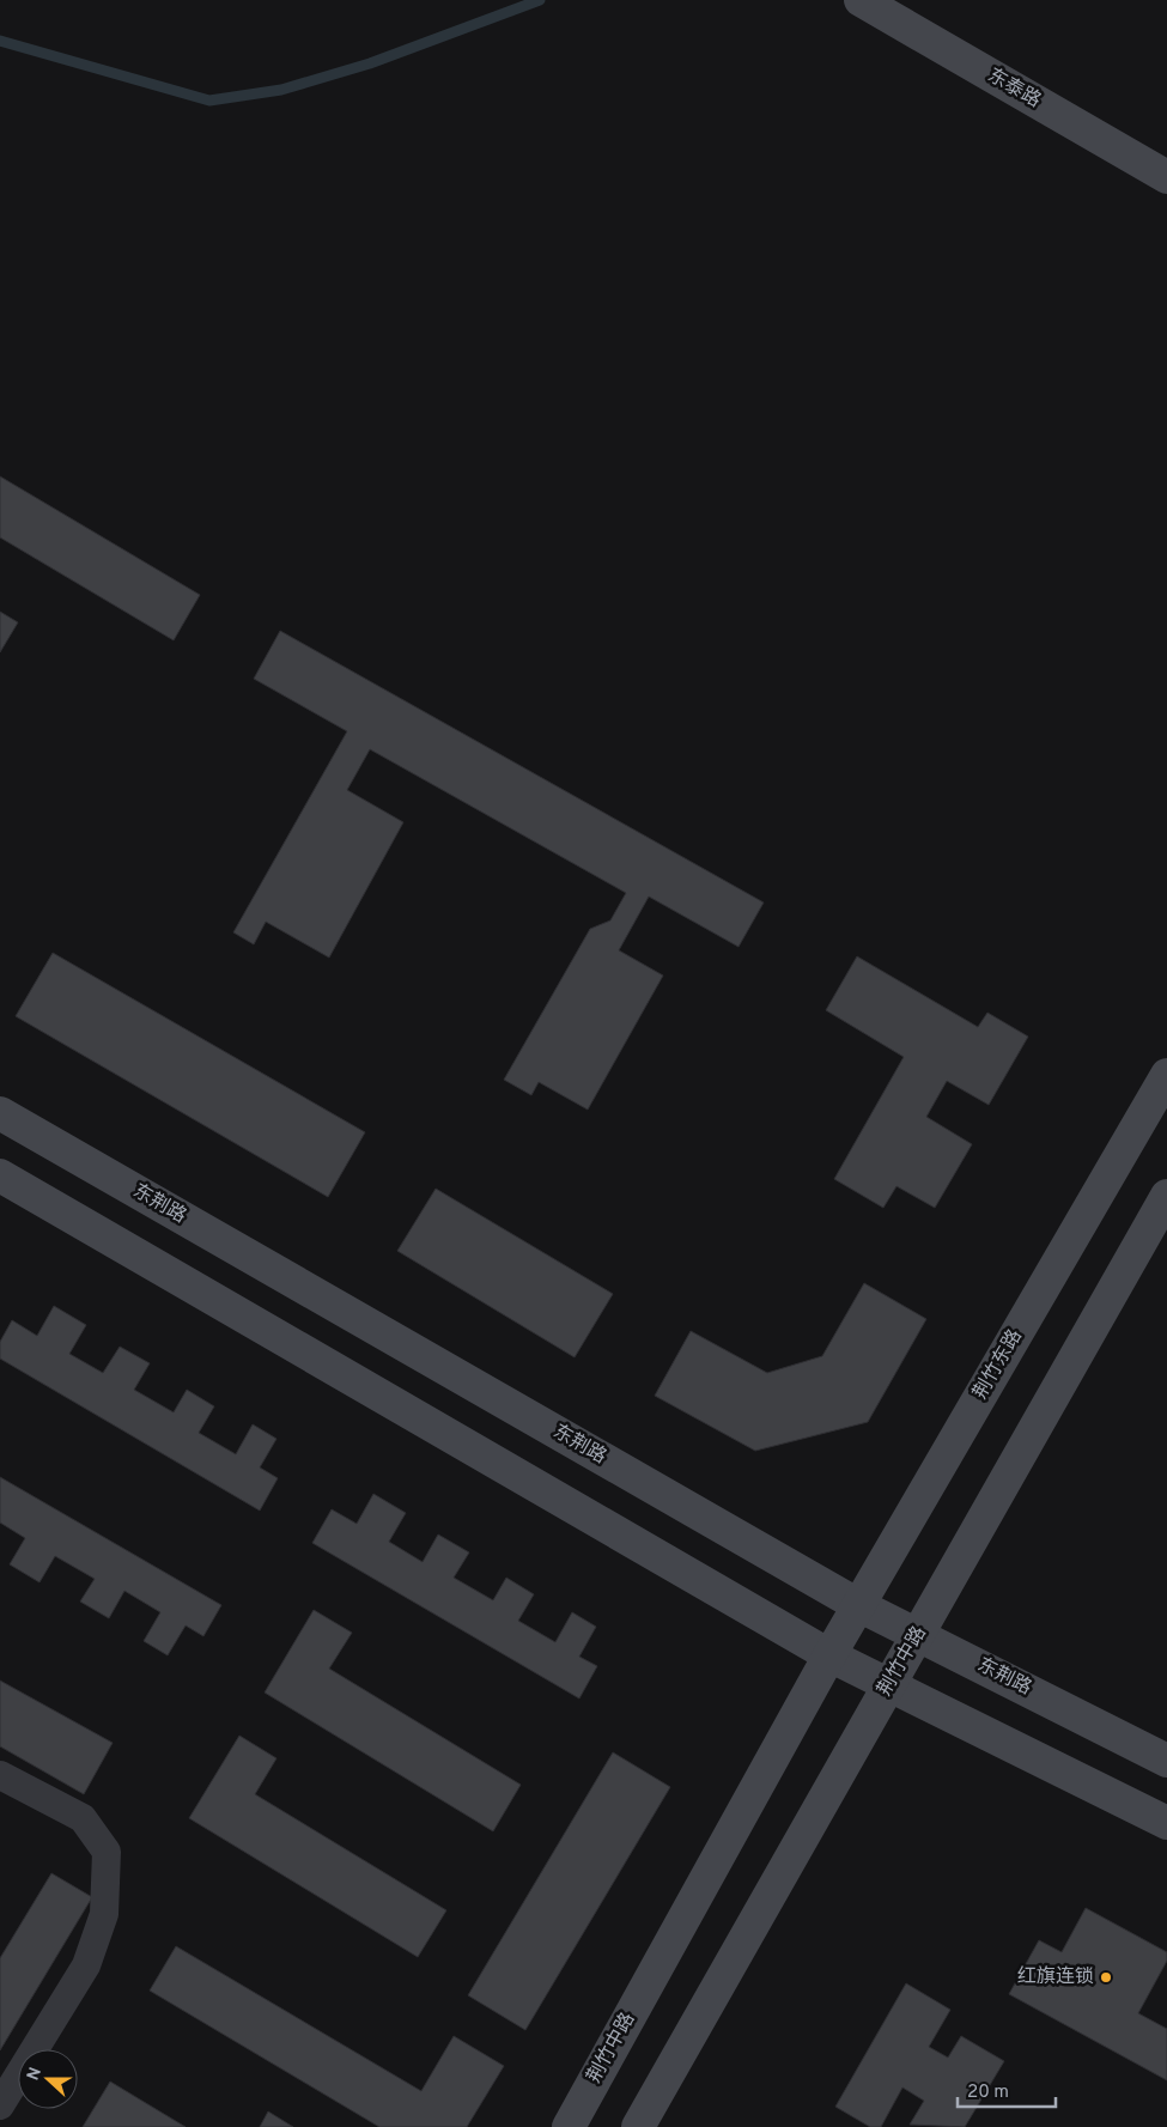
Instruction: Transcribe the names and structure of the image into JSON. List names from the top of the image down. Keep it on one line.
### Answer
{"streets":{"street":["东泰路","东荆路","荆竹东路","荆竹中路"]},"crossings":[["东荆路","荆竹东路"],["东荆路","荆竹中路"],["荆竹东路","荆竹中路"]],"places":["红旗连锁"],"scale_bar":"20 m","north":"left"}
